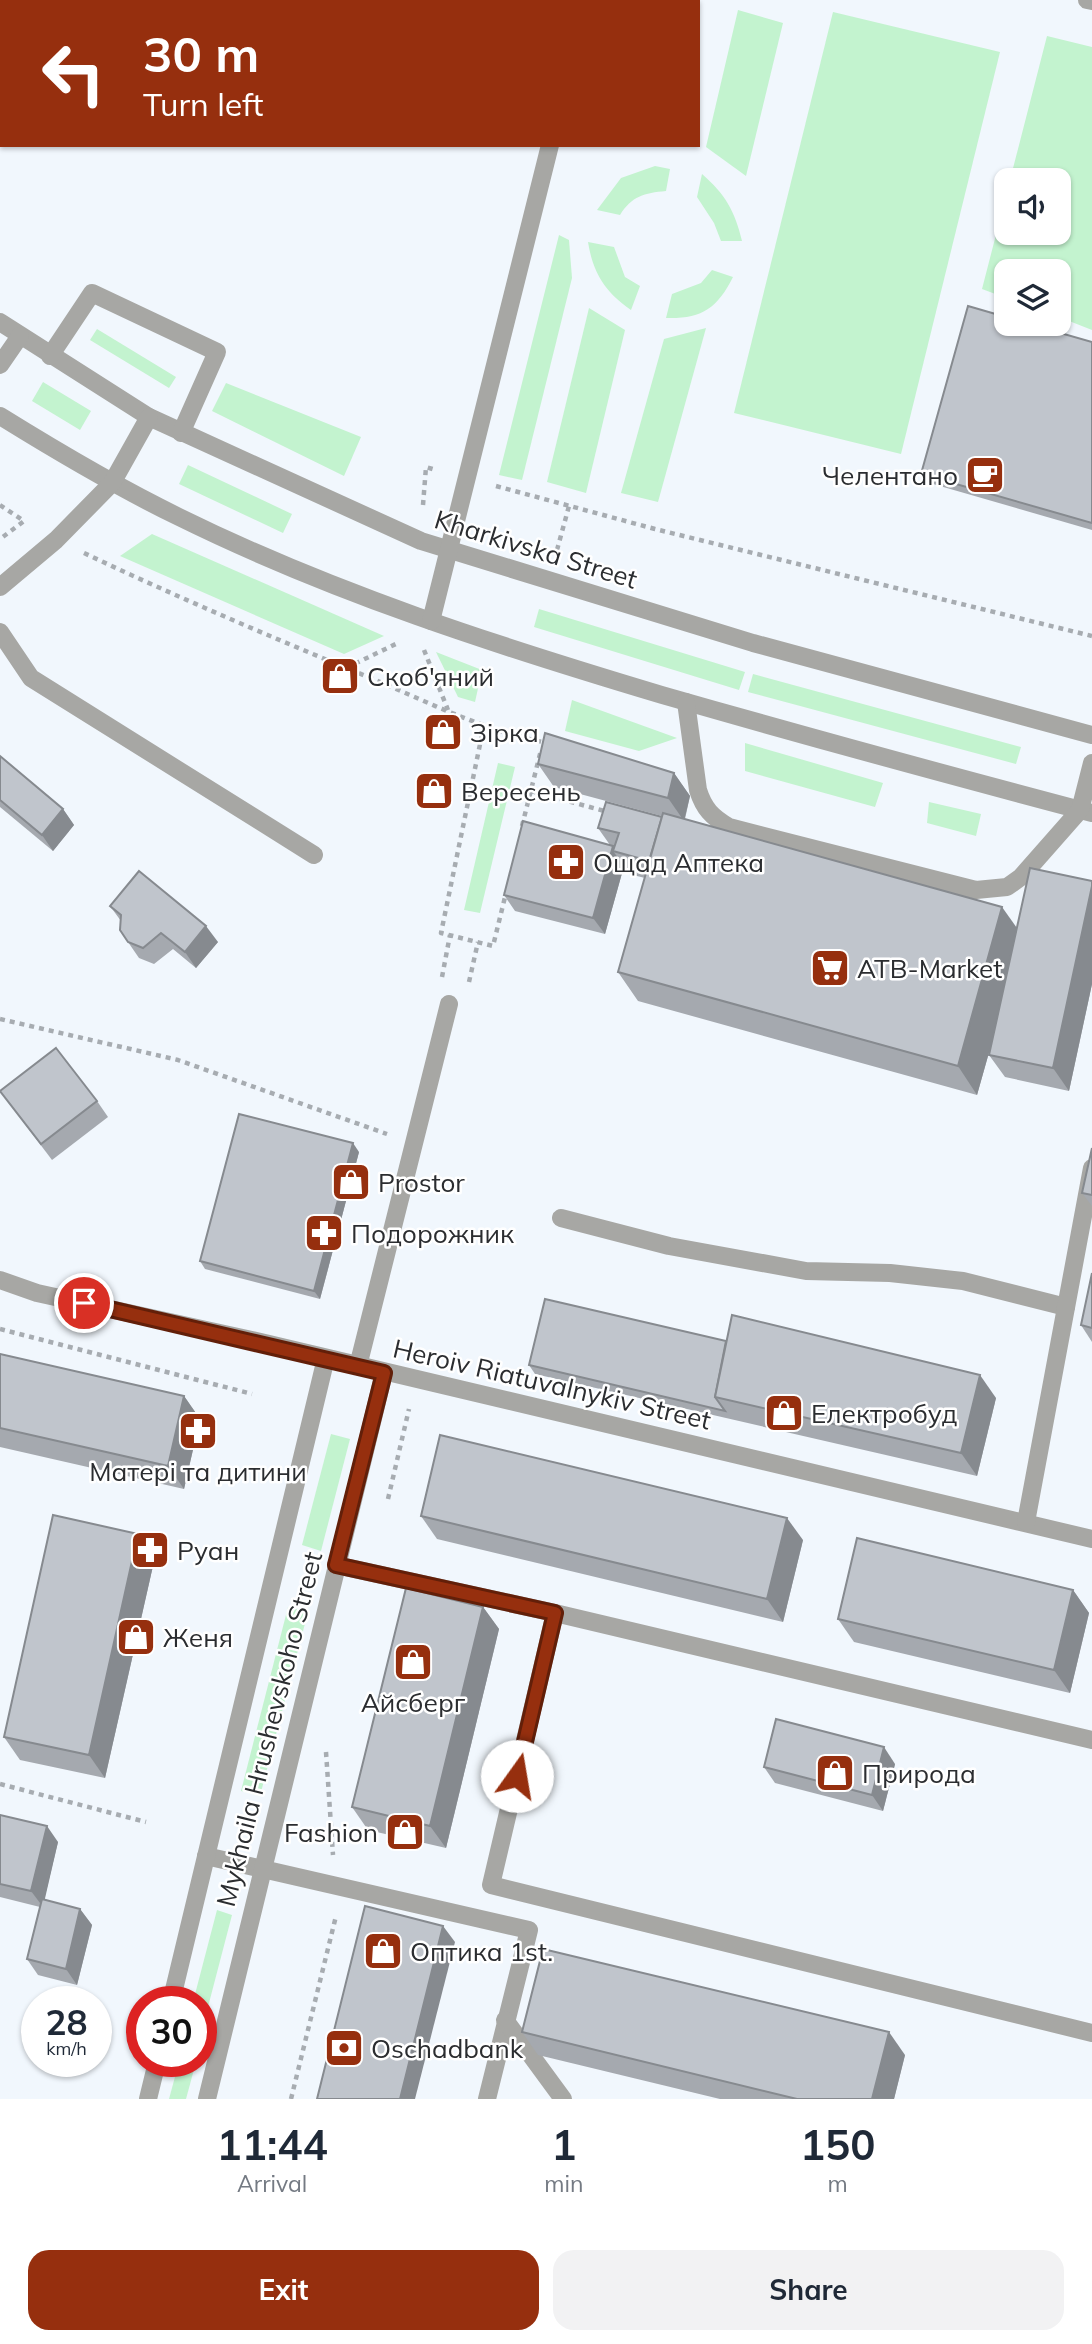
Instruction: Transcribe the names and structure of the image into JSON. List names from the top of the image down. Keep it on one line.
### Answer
{"streets":{"street":["Kharkivska Street","Heroiv Riatuvalnykiv Street","Mykhaila Hrushevskoho Street"]},"crossings":[["Heroiv Riatuvalnykiv Street","Mykhaila Hrushevskoho Street"]],"places":{"cafe":["Челентано"],"shop":["Скоб'яний","Зiрка","Вересень","Prostor","Електробуд","Женя","Айсберг","Природа","Fashion","Оптика 1st."],"pharmacy":["Ощад Аптека","Подорожник","Матері та дитини","Руан"],"supermarket":["ATB-Market"],"bank":["Oschadbank"]},"page":{"turn":["30 m","Turn left"],"speed":"28 km/h","limit":"30","eta":["11:44","Arrival","1","min","150","m"],"buttons":["Exit","Share"]}}
